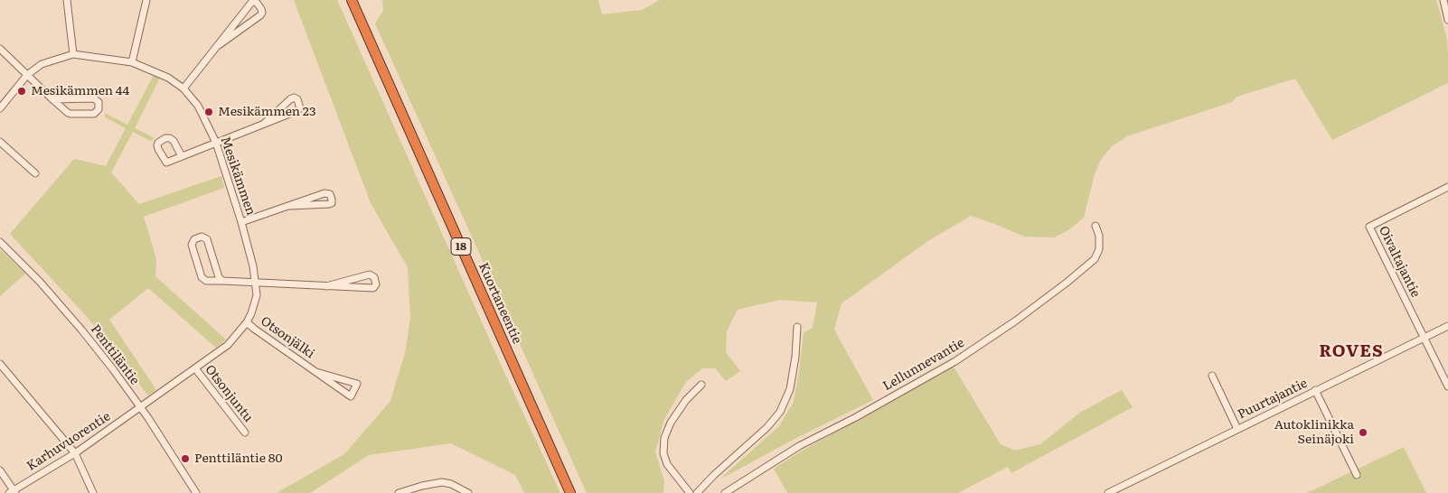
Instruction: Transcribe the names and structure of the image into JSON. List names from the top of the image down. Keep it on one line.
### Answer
{"streets":{"highway":["18","Kuortaneentie"],"street":["Mesikämmen","Oivaltajantie","Otsonjälki","Penttiläntie","Lellunnevantie","Otsonjuntu","Puurtajantie","Karhuvuorentie"]},"crossings":[["Mesikämmen","Otsonjälki"],["Mesikämmen","Penttiläntie"],["Mesikämmen","Otsonjuntu"],["Mesikämmen","Karhuvuorentie"],["Oivaltajantie","Puurtajantie"],["Penttiläntie","Karhuvuorentie"]],"districts":["ROVES"],"places":["Mesikämmen 44","Mesikämmen 23","Autoklinikka Seinäjoki","Penttiläntie 80"]}
